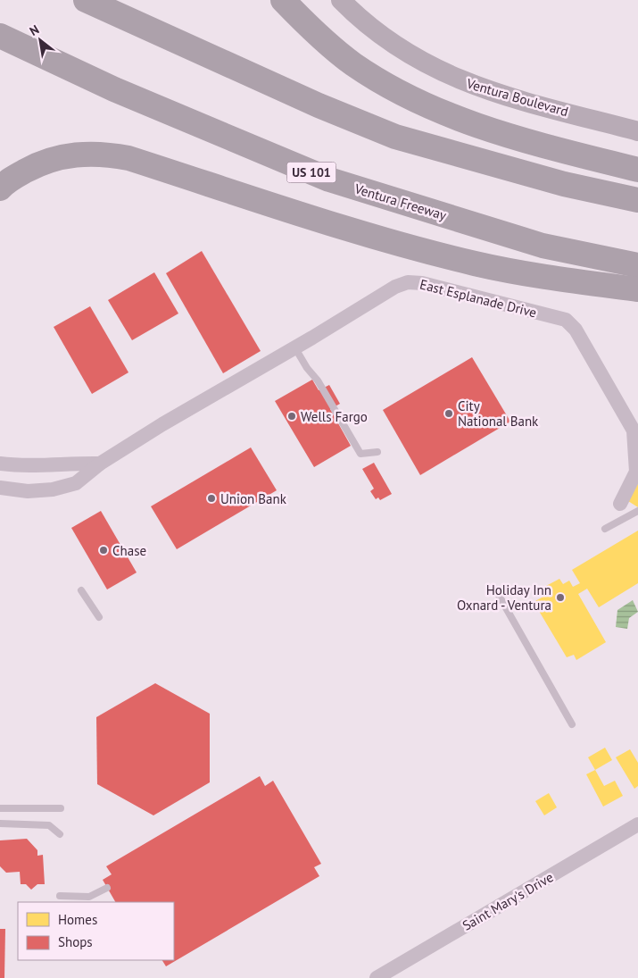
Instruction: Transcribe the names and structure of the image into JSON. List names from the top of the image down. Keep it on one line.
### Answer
{"streets":{"highway":["US 101","Ventura Freeway"],"street":["Ventura Boulevard","East Esplanade Drive","Saint Mary's Drive"]},"places":["City National Bank","Wells Fargo","Union Bank","Chase","Holiday Inn Oxnard - Ventura"],"legend":["Homes","Shops"],"north":"top left"}
